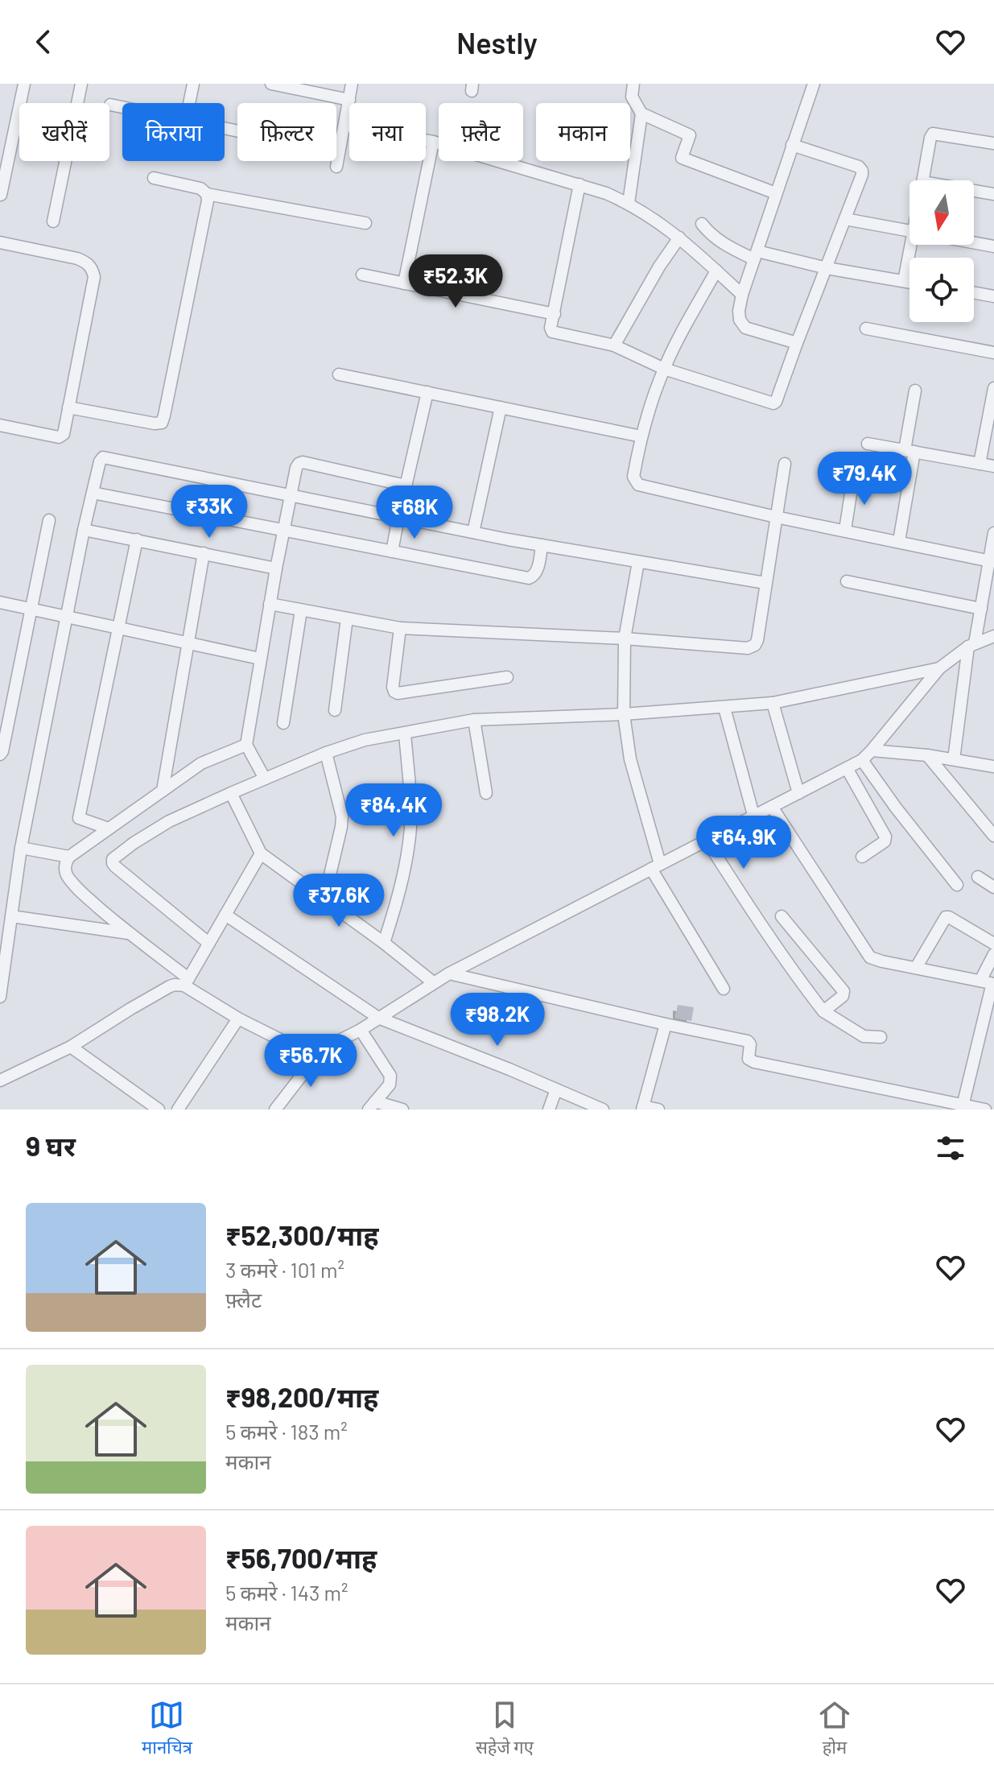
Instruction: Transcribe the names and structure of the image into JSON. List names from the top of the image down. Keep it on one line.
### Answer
{"north":"bottom","page":{"header":"Nestly","chip":["खरीदें","किराया","फ़िल्टर","नया","फ़्लैट","मकान"],"price":["₹52.3K","₹79.4K","₹33K","₹68K","₹84.4K","₹64.9K","₹37.6K","₹98.2K","₹56.7K"],"heading":"9 घर","list":[{"name":"₹52,300/माह","note":"3 कमरे · 101 m² · फ़्लैट"},{"name":"₹98,200/माह","note":"5 कमरे · 183 m² · मकान"},{"name":"₹56,700/माह","note":"5 कमरे · 143 m² · मकान"}],"tabs":["मानचित्र","सहेजे गए","होम"]}}
